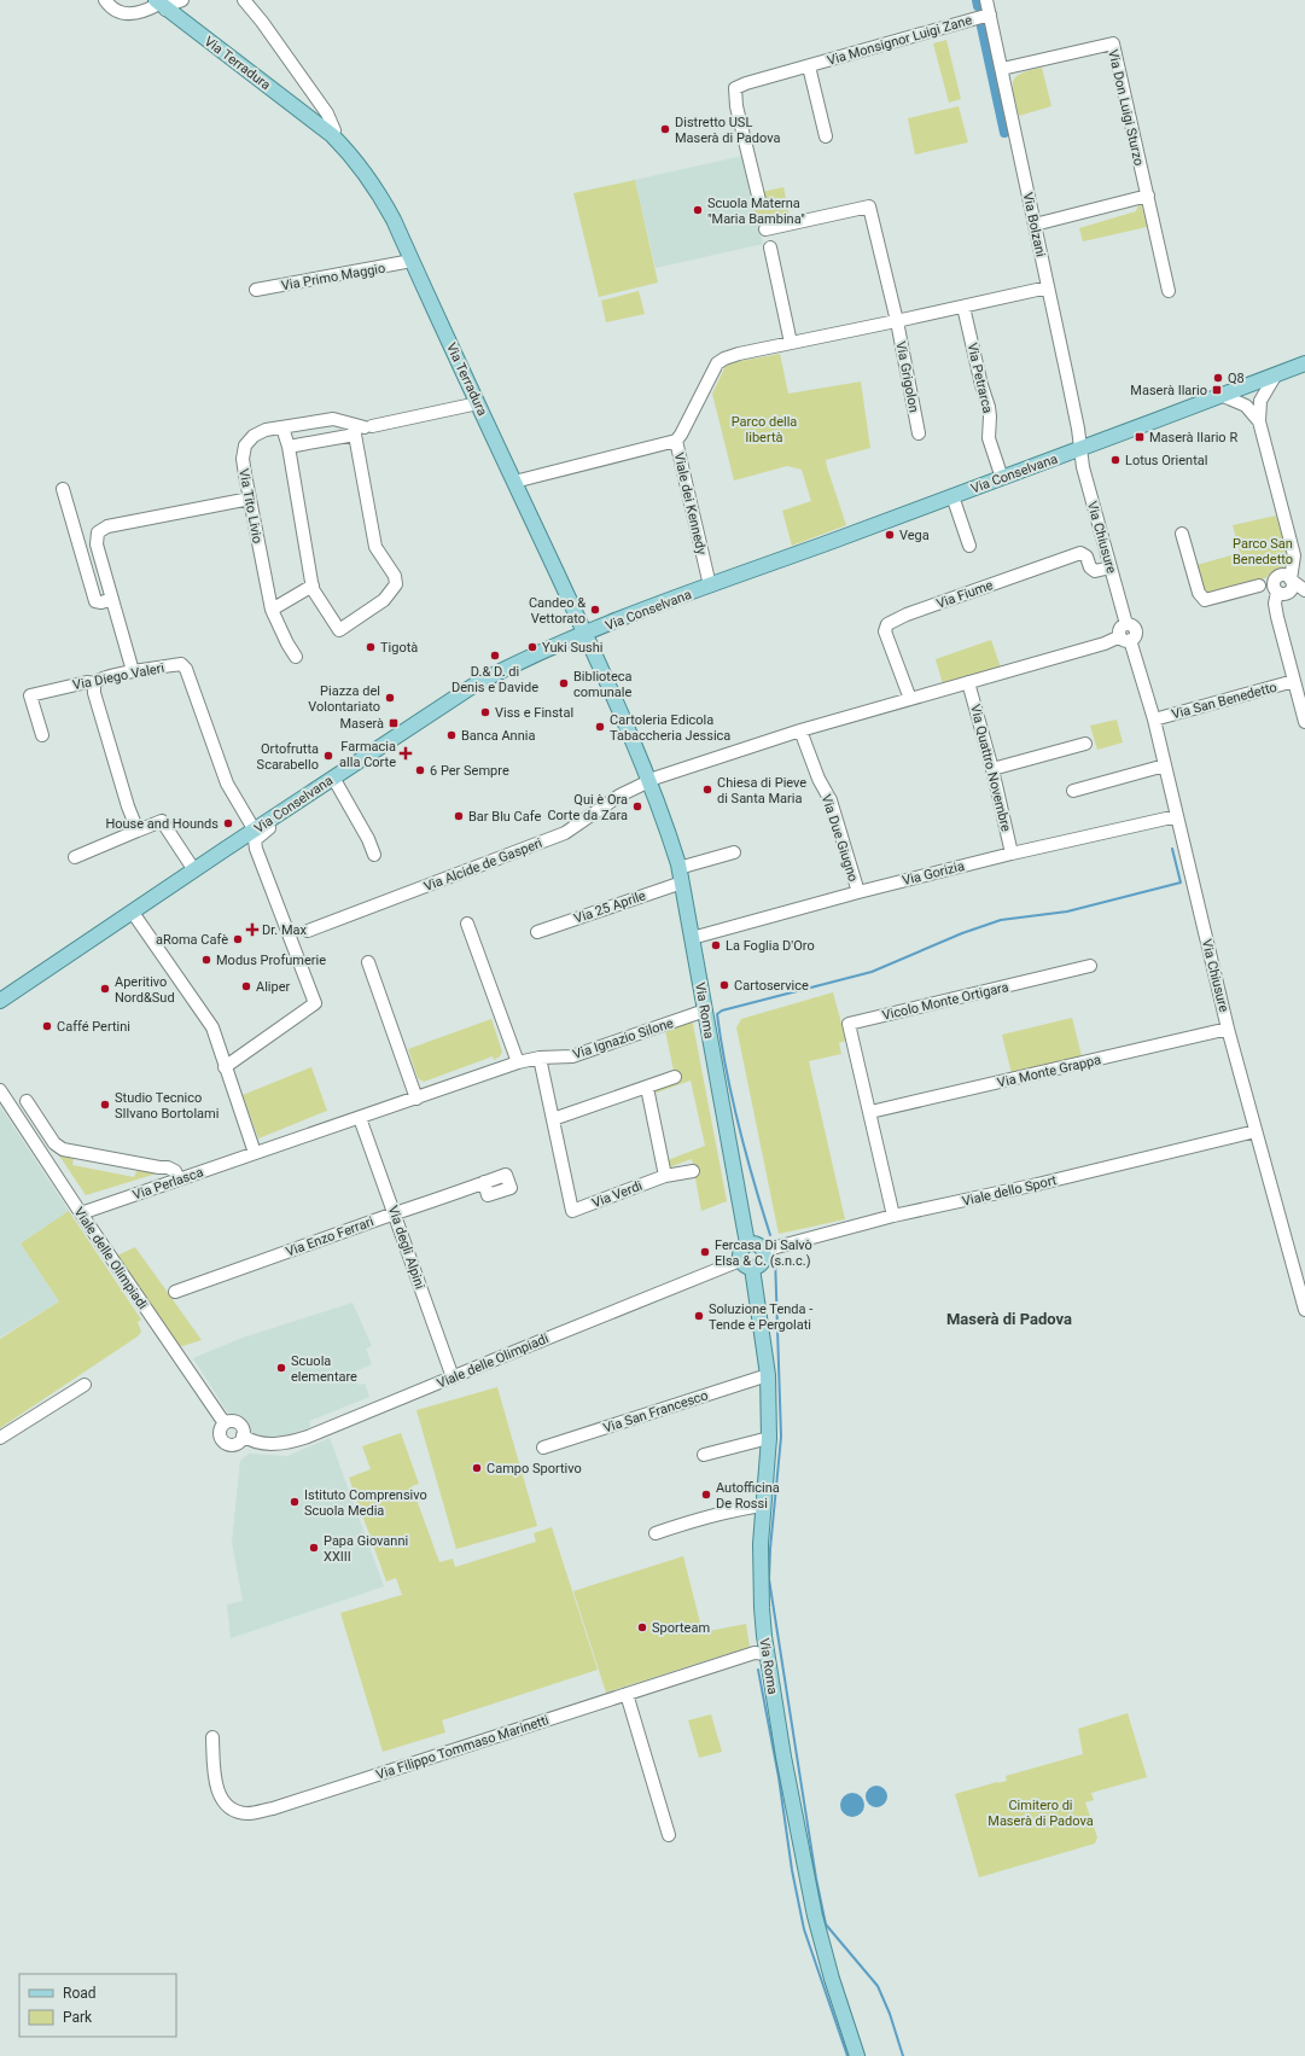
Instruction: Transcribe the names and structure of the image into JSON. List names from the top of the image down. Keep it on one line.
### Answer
{"streets":{"main road":["Via Terradura","Via Conselvana","Via Roma"],"street":["Via Monsignor Luigi Zane","Via Don Luigi Sturzo","Via Bolzani","Via Primo Maggio","Via Grigolon","Via Petrarca","Viale dei Kennedy","Via Tito Livio","Via Chiusure","Via Fiume","Via Diego Valeri","Via San Benedetto","Via Quattro Novembre","Via Due Giugno","Via Alcide de Gasperi","Via Gorizia","Via 25 Aprile","Vicolo Monte Ortigara","Via Ignazio Silone","Via Monte Grappa","Via Perlasca","Viale dello Sport","Via Verdi","Via Enzo Ferrari","Via degli Alpini","Viale delle Olimpiadi","Via San Francesco","Via Filippo Tommaso Marinetti"]},"crossings":[["Via Monsignor Luigi Zane","Via Bolzani"],["Via Terradura","Via Primo Maggio"],["Via Terradura","Via Conselvana"],["Via Terradura","Via Tito Livio"],["Via Terradura","Via Alcide de Gasperi"],["Via Terradura","Via Roma"],["Via Don Luigi Sturzo","Via Bolzani"],["Via Bolzani","Via Conselvana"],["Via Bolzani","Viale dei Kennedy"],["Via Bolzani","Via Chiusure"],["Via Grigolon","Viale dei Kennedy"],["Via Petrarca","Via Conselvana"],["Via Petrarca","Viale dei Kennedy"],["Via Conselvana","Viale dei Kennedy"],["Via Conselvana","Via Chiusure"],["Via Conselvana","Via Diego Valeri"],["Via Chiusure","Via Fiume"],["Via Chiusure","Via San Benedetto"],["Via Chiusure","Via Gorizia"],["Via Chiusure","Via Monte Grappa"],["Via Chiusure","Viale dello Sport"],["Via Quattro Novembre","Via Gorizia"],["Via Due Giugno","Via Gorizia"],["Via Alcide de Gasperi","Via Roma"],["Via Gorizia","Via Roma"],["Via 25 Aprile","Via Roma"],["Vicolo Monte Ortigara","Via Monte Grappa"],["Via Roma","Via Ignazio Silone"],["Via Roma","Viale dello Sport"],["Via Roma","Viale delle Olimpiadi"],["Via Roma","Via San Francesco"],["Via Roma","Via Filippo Tommaso Marinetti"],["Via Ignazio Silone","Via Perlasca"],["Via Ignazio Silone","Via Verdi"],["Via Perlasca","Via Verdi"],["Via Perlasca","Via degli Alpini"],["Via Perlasca","Viale delle Olimpiadi"],["Viale dello Sport","Viale delle Olimpiadi"],["Via Enzo Ferrari","Via degli Alpini"],["Via degli Alpini","Viale delle Olimpiadi"]],"districts":["Maserà di Padova"],"parks":["Parco della libertà","Parco San Benedetto","Cimitero di Maserà di Padova"],"places":{"other":["Distretto USL Maserà di Padova","Scuola Materna \"Maria Bambina\"","Q8","Lotus Oriental","Vega","Candeo & Vettorato","Tigotà","Yuki Sushi","D.& D. di Denis e Davide","Biblioteca comunale","Piazza del Volontariato","Viss e Finstal","Cartoleria Edicola Tabaccheria Jessica","Banca Annia","Ortofrutta Scarabello","6 Per Sempre","Chiesa di Pieve di Santa Maria","Qui è Ora Corte da Zara","Bar Blu Cafe","House and Hounds","aRoma Cafè","La Foglia D'Oro","Modus Profumerie","Cartoservice","Aliper","Aperitivo Nord&Sud","Caffé Pertini","Studio Tecnico SIlvano Bortolami","Fercasa Di Salvò Elsa & C. (s.n.c.)","Soluzione Tenda - Tende e Pergolati","Scuola elementare","Campo Sportivo","Autofficina De Rossi","Istituto Comprensivo Scuola Media","Papa Giovanni XXIII","Sporteam"],"transit":["Maserà Ilario","Maserà Ilario R","Maserà"],"health":["Farmacia alla Corte","Dr. Max"]},"legend":["Road","Park"]}
